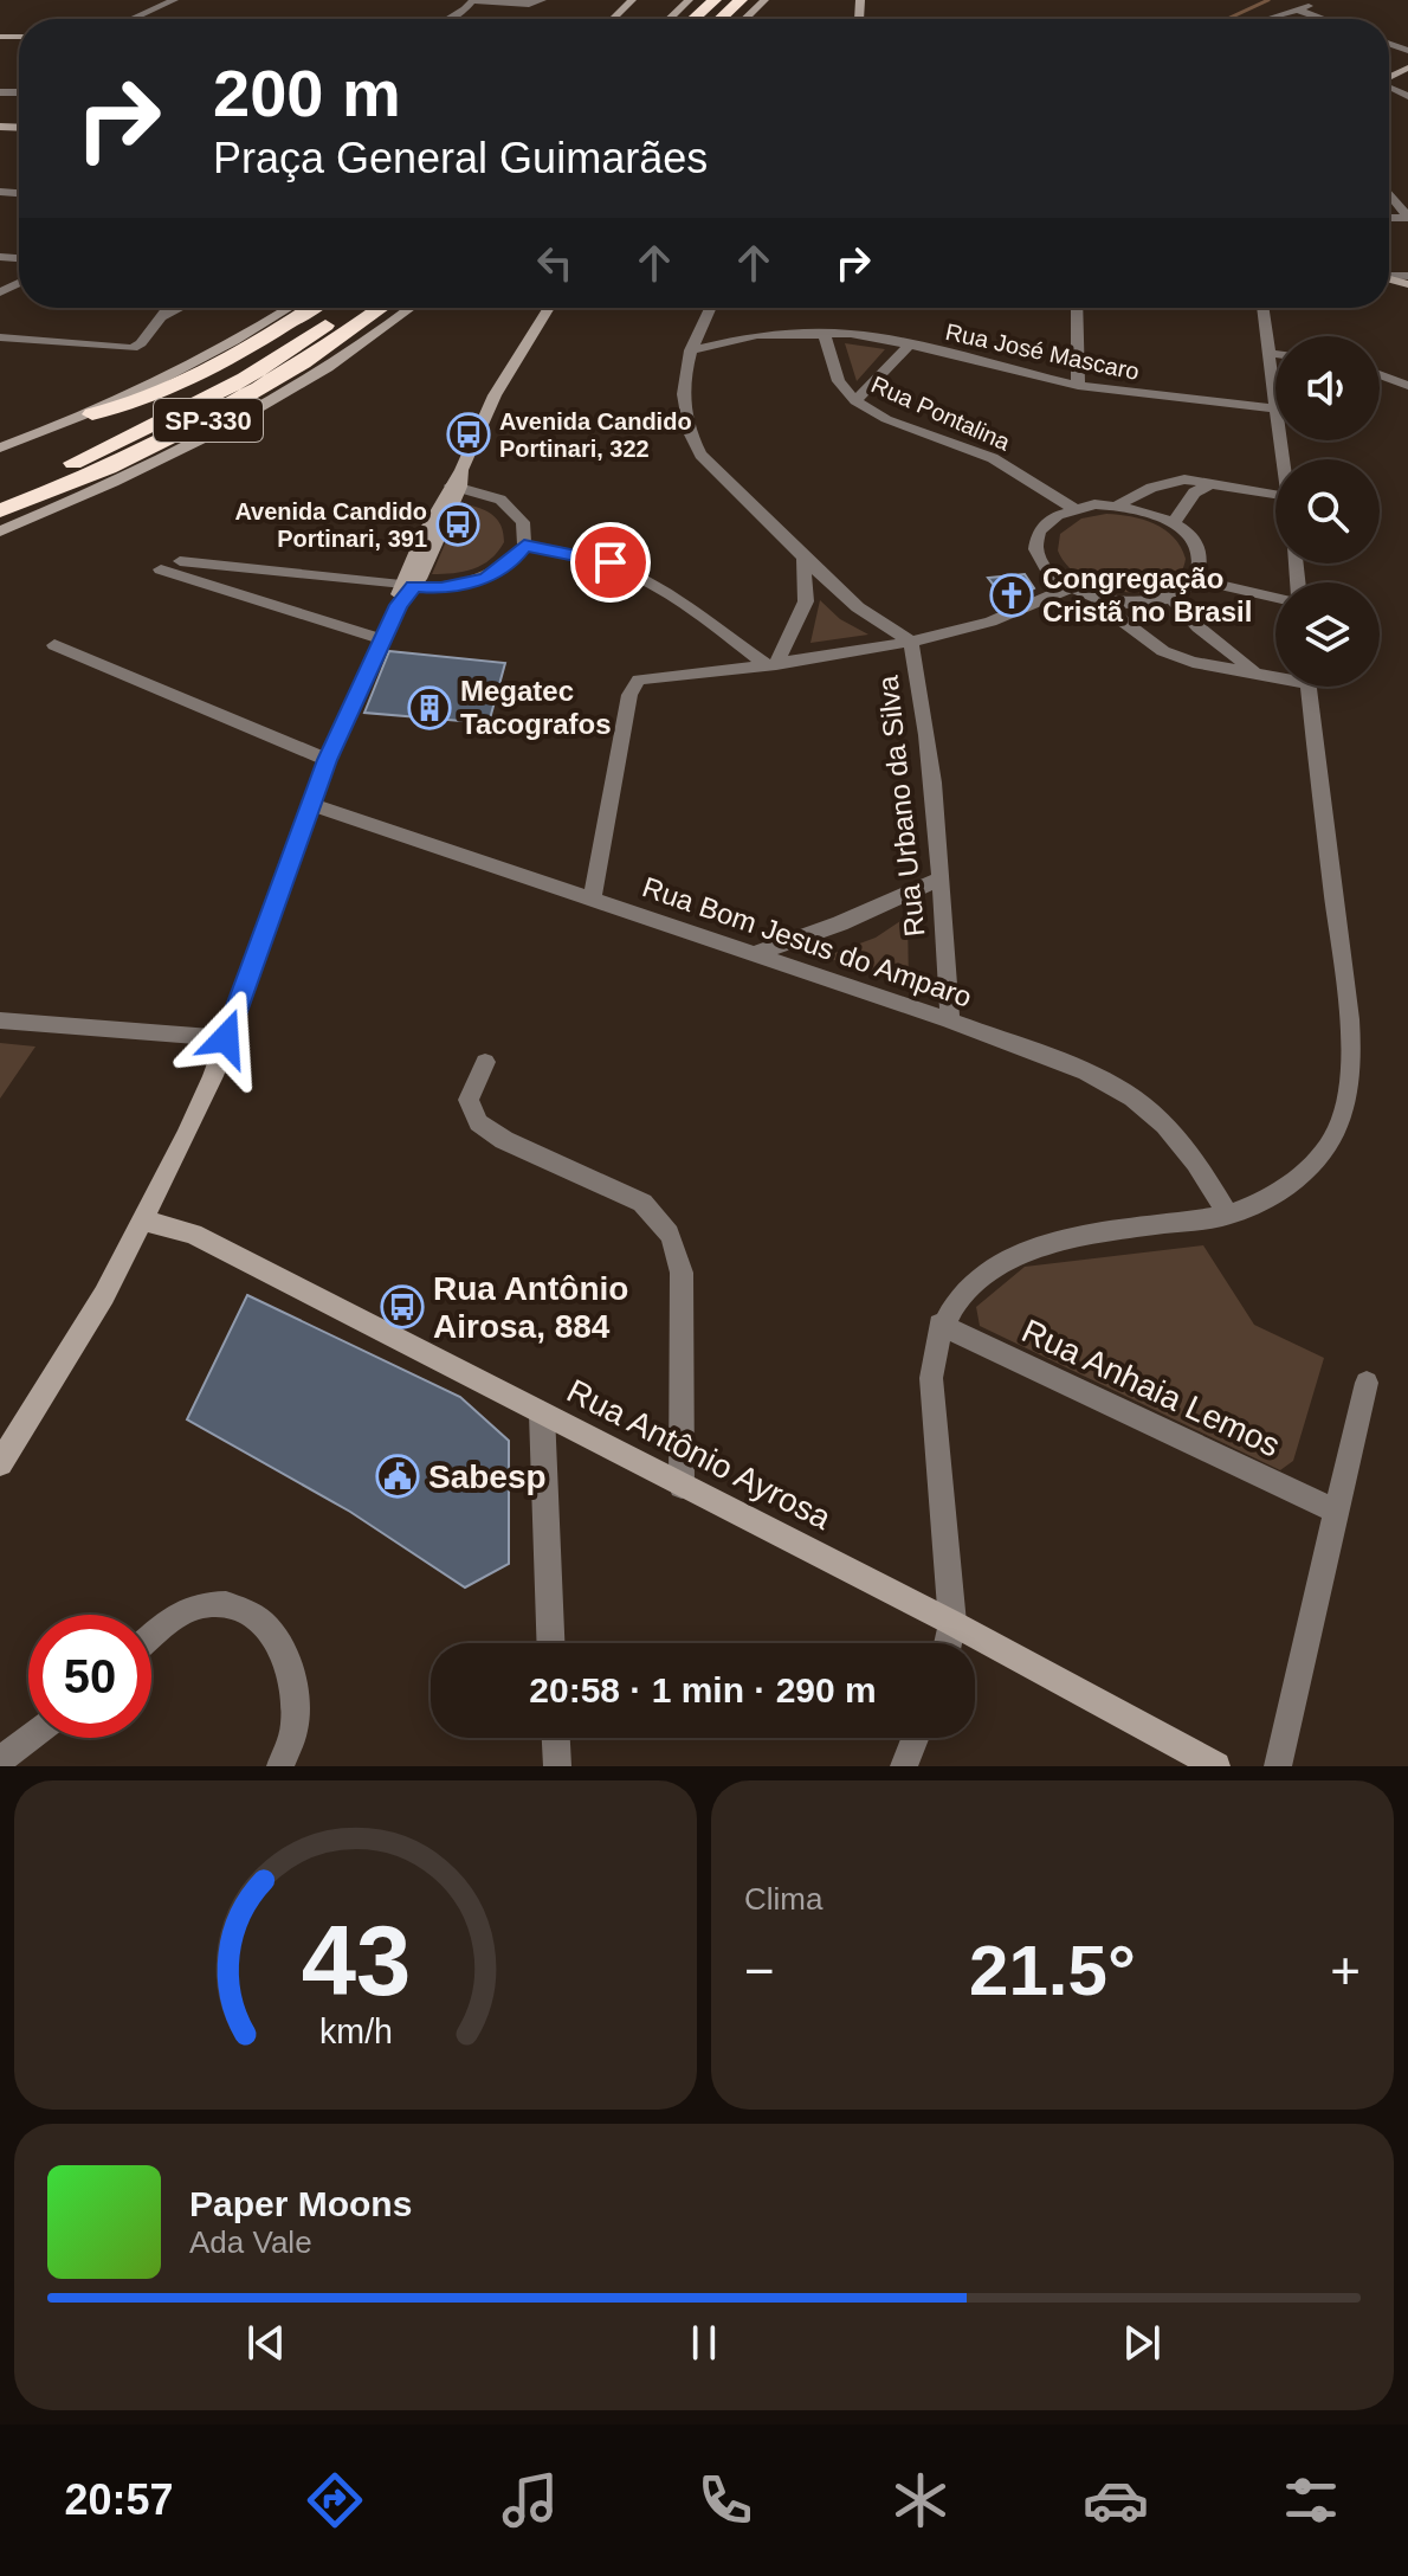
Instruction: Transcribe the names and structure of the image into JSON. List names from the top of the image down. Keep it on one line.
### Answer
{"streets":{"highway":["SP-330"],"main road":["Rua Antônio Ayrosa"],"street":["Rua José Mascaro","Rua Pontalina","Rua Urbano da Silva","Rua Bom Jesus do Amparo","Rua Anhaia Lemos"]},"crossings":[["Rua José Mascaro","Rua Pontalina"],["Rua Urbano da Silva","Rua Bom Jesus do Amparo"]],"places":{"bus stop":["Avenida Candido Portinari, 322","Avenida Candido Portinari, 391","Rua Antônio Airosa, 884"],"church":["Congregação Cristã no Brasil"],"building":["Megatec Tacografos"],"public building":["Sabesp"]},"page":{"turn":["200 m","Praça General Guimarães"],"limit":"50","trip":"20:58 · 1 min · 290 m","tile":"Clima","heat":["−","21.5°","+"],"song":["Paper Moons","Ada Vale"],"tabs":"20:57","gauge":["43","km/h"]}}
